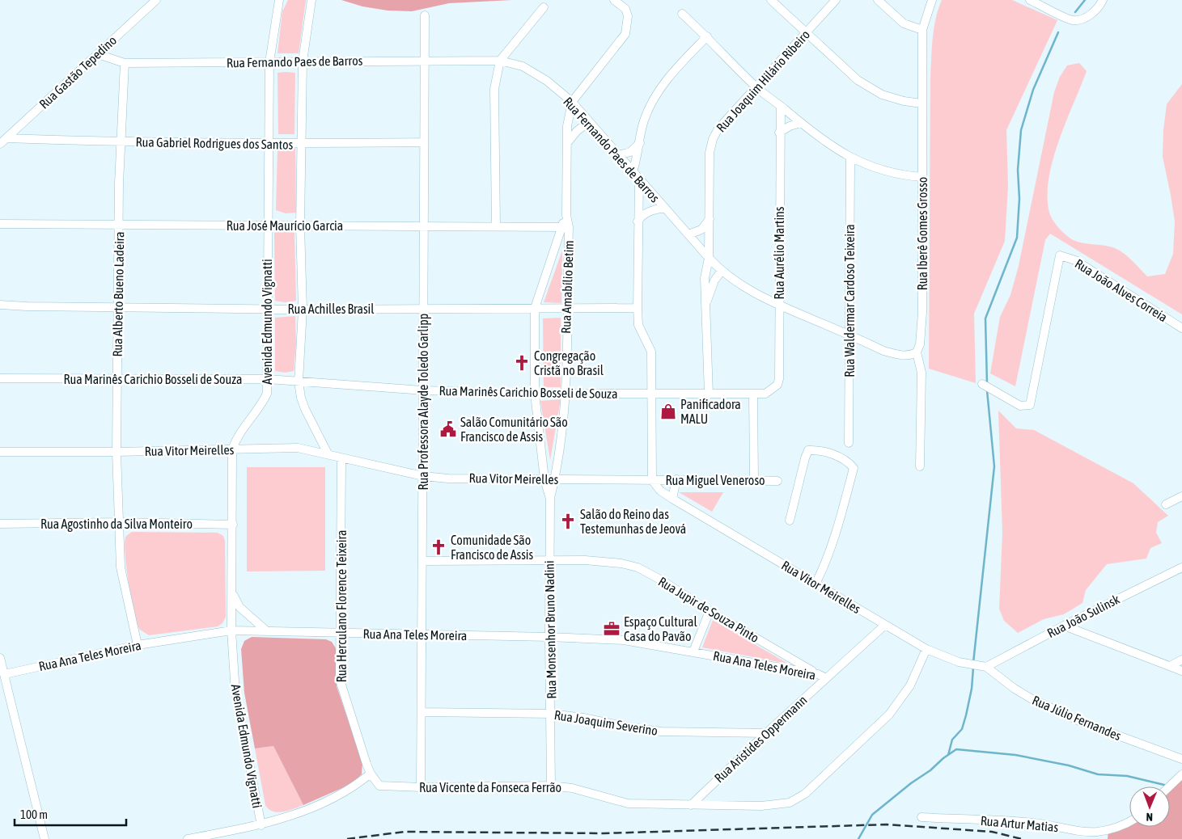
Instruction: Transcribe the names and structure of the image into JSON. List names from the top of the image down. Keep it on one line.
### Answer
{"streets":{"street":["Rua Fernando Paes de Barros","Rua Gastão Tepedino","Rua Joaquim Hilário Ribeiro","Rua Gabriel Rodrigues dos Santos","Rua José Maurício Garcia","Rua Iberê Gomes Grosso","Rua Aurélio Martins","Rua Amabílio Betim","Rua João Alves Correia","Rua Alberto Bueno Ladeira","Rua Waldermar Cardoso Teixeira","Rua Achilles Brasil","Avenida Edmundo Vignatti","Rua Marinês Carichio Bosseli de Souza","Rua Professora Alayde Toledo Garlipp","Rua Vitor Meirelles","Rua Miguel Veneroso","Rua Agostinho da Silva Monteiro","Rua Herculano Florence Teixeira","Rua Jupir de Souza Pinto","Rua João Sulinsk","Rua Monsenhor Bruno Nadini","Rua Ana Teles Moreira","Rua Júlio Fernandes","Rua Joaquim Severino","Rua Aristides Oppermann","Rua Vicente da Fonseca Ferrão","Rua Artur Matias"]},"crossings":[["Rua Fernando Paes de Barros","Rua Gastão Tepedino"],["Rua Fernando Paes de Barros","Rua Joaquim Hilário Ribeiro"],["Rua Fernando Paes de Barros","Rua Iberê Gomes Grosso"],["Rua Fernando Paes de Barros","Rua Aurélio Martins"],["Rua Fernando Paes de Barros","Rua Amabílio Betim"],["Rua Fernando Paes de Barros","Rua Alberto Bueno Ladeira"],["Rua Fernando Paes de Barros","Rua Waldermar Cardoso Teixeira"],["Rua Fernando Paes de Barros","Avenida Edmundo Vignatti"],["Rua Fernando Paes de Barros","Rua Professora Alayde Toledo Garlipp"],["Rua Gastão Tepedino","Rua Gabriel Rodrigues dos Santos"],["Rua Joaquim Hilário Ribeiro","Rua Marinês Carichio Bosseli de Souza"],["Rua Gabriel Rodrigues dos Santos","Rua Alberto Bueno Ladeira"],["Rua Gabriel Rodrigues dos Santos","Avenida Edmundo Vignatti"],["Rua Gabriel Rodrigues dos Santos","Rua Professora Alayde Toledo Garlipp"],["Rua José Maurício Garcia","Rua Amabílio Betim"],["Rua José Maurício Garcia","Rua Alberto Bueno Ladeira"],["Rua José Maurício Garcia","Avenida Edmundo Vignatti"],["Rua José Maurício Garcia","Rua Professora Alayde Toledo Garlipp"],["Rua José Maurício Garcia","Rua Monsenhor Bruno Nadini"],["Rua Aurélio Martins","Rua Marinês Carichio Bosseli de Souza"],["Rua Amabílio Betim","Rua Achilles Brasil"],["Rua Amabílio Betim","Rua Marinês Carichio Bosseli de Souza"],["Rua Amabílio Betim","Rua Vitor Meirelles"],["Rua Amabílio Betim","Rua Monsenhor Bruno Nadini"],["Rua Alberto Bueno Ladeira","Rua Achilles Brasil"],["Rua Alberto Bueno Ladeira","Rua Marinês Carichio Bosseli de Souza"],["Rua Alberto Bueno Ladeira","Rua Vitor Meirelles"],["Rua Alberto Bueno Ladeira","Rua Agostinho da Silva Monteiro"],["Rua Alberto Bueno Ladeira","Rua Ana Teles Moreira"],["Rua Achilles Brasil","Avenida Edmundo Vignatti"],["Rua Achilles Brasil","Rua Professora Alayde Toledo Garlipp"],["Rua Achilles Brasil","Rua Monsenhor Bruno Nadini"],["Avenida Edmundo Vignatti","Rua Marinês Carichio Bosseli de Souza"],["Avenida Edmundo Vignatti","Rua Vitor Meirelles"],["Avenida Edmundo Vignatti","Rua Agostinho da Silva Monteiro"],["Avenida Edmundo Vignatti","Rua Ana Teles Moreira"],["Rua Marinês Carichio Bosseli de Souza","Rua Professora Alayde Toledo Garlipp"],["Rua Marinês Carichio Bosseli de Souza","Rua Monsenhor Bruno Nadini"],["Rua Professora Alayde Toledo Garlipp","Rua Vitor Meirelles"],["Rua Professora Alayde Toledo Garlipp","Rua Jupir de Souza Pinto"],["Rua Professora Alayde Toledo Garlipp","Rua Ana Teles Moreira"],["Rua Professora Alayde Toledo Garlipp","Rua Joaquim Severino"],["Rua Professora Alayde Toledo Garlipp","Rua Vicente da Fonseca Ferrão"],["Rua Vitor Meirelles","Rua Miguel Veneroso"],["Rua Vitor Meirelles","Rua Herculano Florence Teixeira"],["Rua Vitor Meirelles","Rua João Sulinsk"],["Rua Vitor Meirelles","Rua Monsenhor Bruno Nadini"],["Rua Vitor Meirelles","Rua Júlio Fernandes"],["Rua Vitor Meirelles","Rua Aristides Oppermann"],["Rua Vitor Meirelles","Rua Vicente da Fonseca Ferrão"],["Rua Herculano Florence Teixeira","Rua Ana Teles Moreira"],["Rua Herculano Florence Teixeira","Rua Vicente da Fonseca Ferrão"],["Rua Jupir de Souza Pinto","Rua Monsenhor Bruno Nadini"],["Rua Jupir de Souza Pinto","Rua Ana Teles Moreira"],["Rua João Sulinsk","Rua Júlio Fernandes"],["Rua Monsenhor Bruno Nadini","Rua Ana Teles Moreira"],["Rua Monsenhor Bruno Nadini","Rua Joaquim Severino"],["Rua Monsenhor Bruno Nadini","Rua Vicente da Fonseca Ferrão"],["Rua Ana Teles Moreira","Rua Aristides Oppermann"],["Rua Joaquim Severino","Rua Aristides Oppermann"],["Rua Aristides Oppermann","Rua Vicente da Fonseca Ferrão"]],"places":{"church":["Congregação Cristã no Brasil","Salão do Reino das Testemunhas de Jeová","Comunidade São Francisco de Assis"],"shop":["Panificadora MALU"],"public building":["Salão Comunitário São Francisco de Assis"],"office":["Espaço Cultural Casa do Pavão"]},"scale_bar":"100 m","north":"bottom"}
